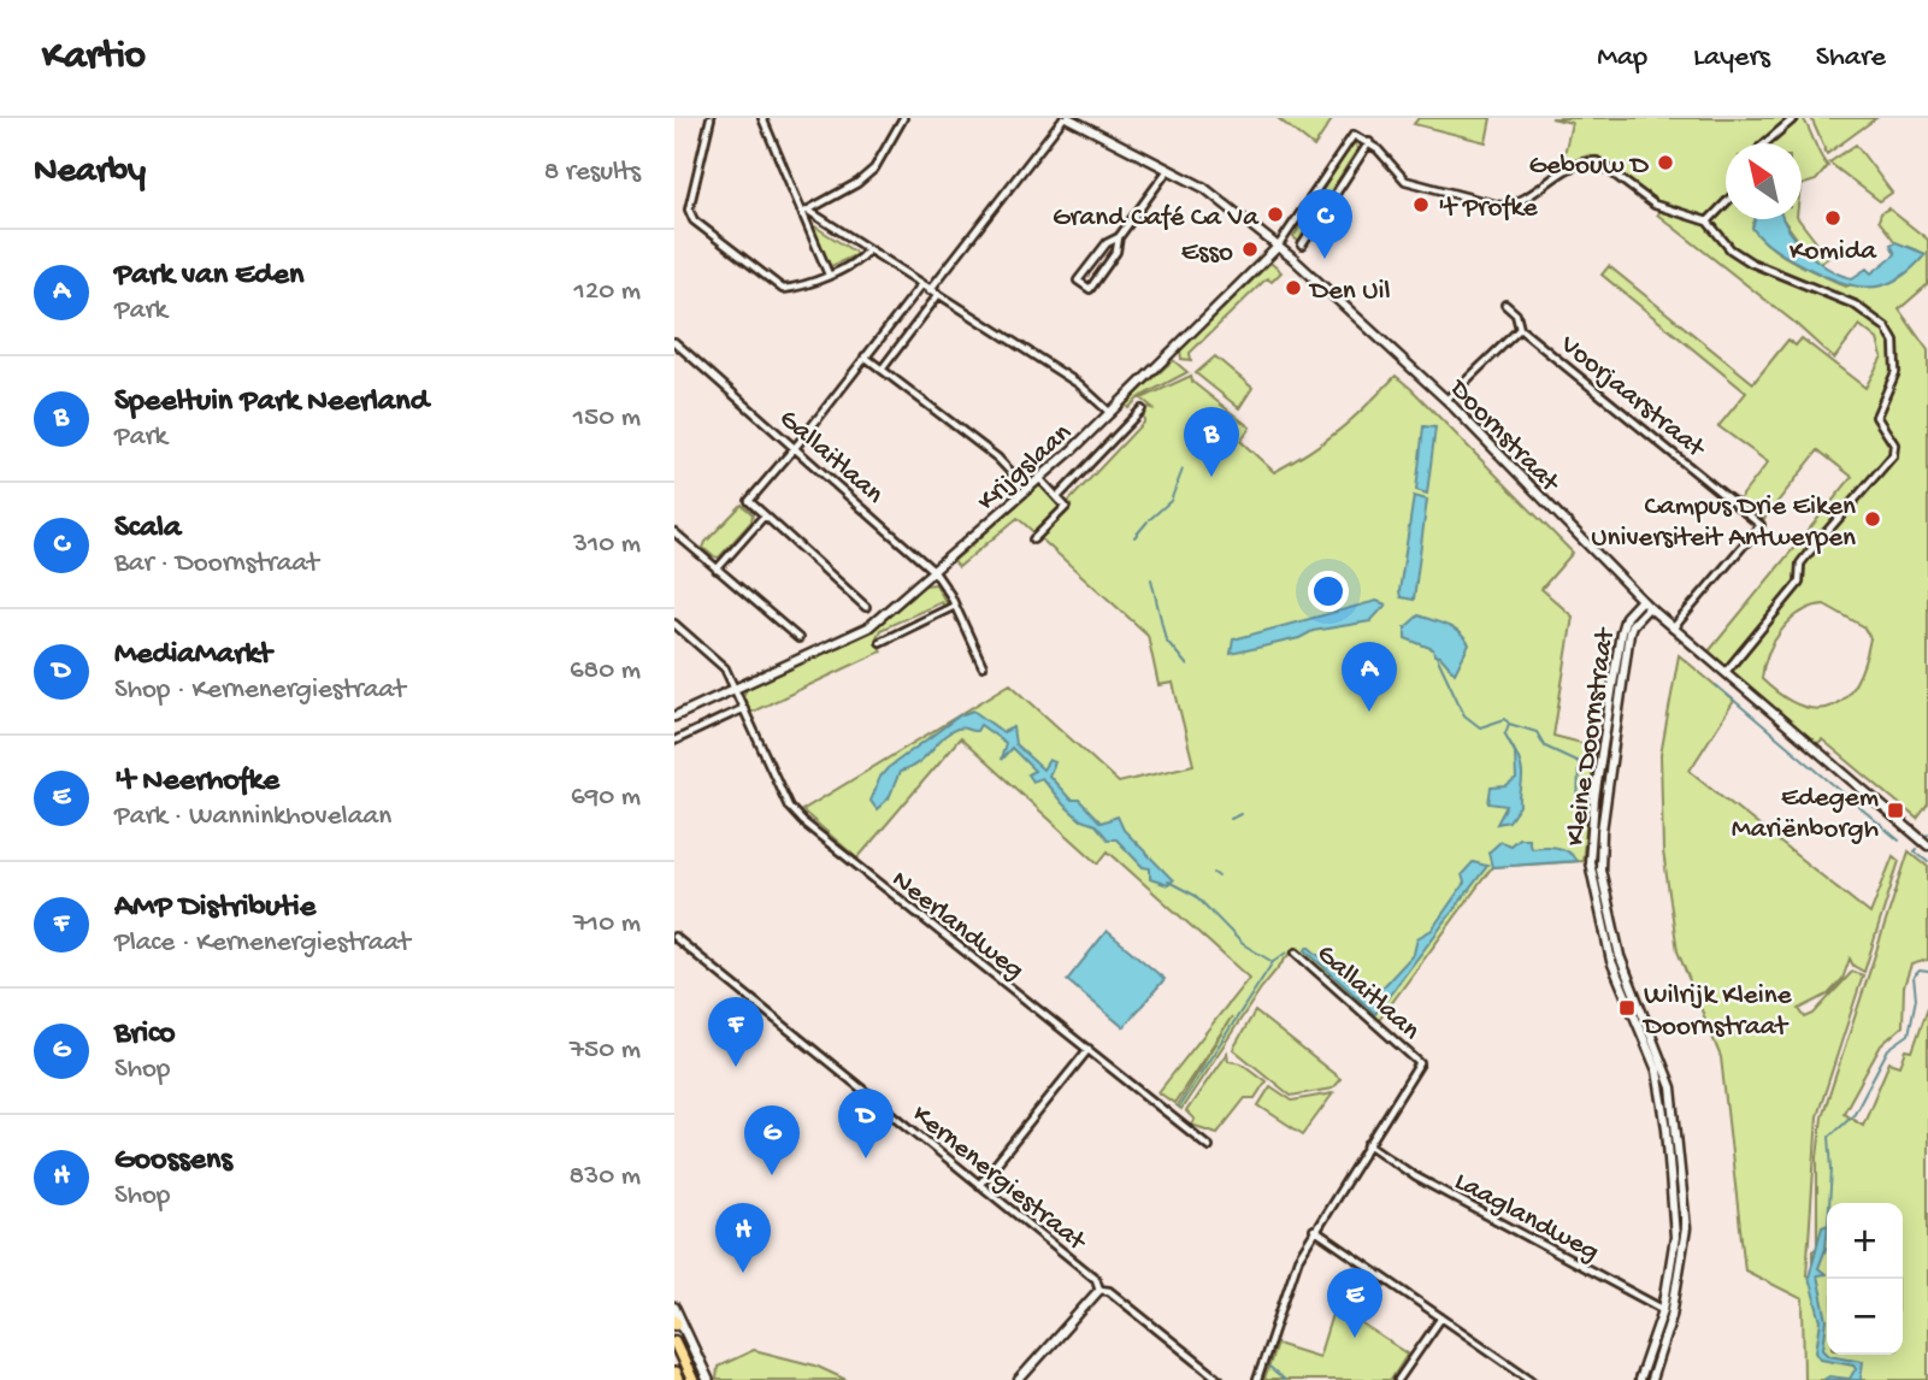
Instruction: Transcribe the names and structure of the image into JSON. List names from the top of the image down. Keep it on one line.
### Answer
{"streets":{"street":["Voorjaarstraat","Doornstraat","Gallaitlaan","Krijgslaan","Kleine Doornstraat","Neerlandweg","Kernenergiestraat","Laaglandweg"]},"crossings":[["Voorjaarstraat","Doornstraat"],["Doornstraat","Krijgslaan"],["Doornstraat","Kleine Doornstraat"],["Gallaitlaan","Krijgslaan"],["Gallaitlaan","Laaglandweg"],["Krijgslaan","Neerlandweg"],["Kleine Doornstraat","Laaglandweg"]],"places":{"other":["Gebouw D","'t Profke","Grand Café Ca Va","Komida","Esso","Den Uil","Campus Drie Eiken Universiteit Antwerpen"],"transit":["Edegem Mariënborgh","Wilrijk Kleine Doornstraat"]},"north":"top left","page":{"header":"Kartio","nav":["Map","Layers","Share"],"heading":["Nearby","8 results"],"pins":["C","B","A","F","D","G","H","E"],"list":[{"mark":"A","name":"Park van Eden","note":"Park","value":"120 m"},{"mark":"B","name":"Speeltuin Park Neerland","note":"Park","value":"150 m"},{"mark":"C","name":"Scala","note":"Bar · Doornstraat","value":"310 m"},{"mark":"D","name":"MediaMarkt","note":"Shop · Kernenergiestraat","value":"680 m"},{"mark":"E","name":"'t Neerhofke","note":"Park · Wanninkhovelaan","value":"690 m"},{"mark":"F","name":"AMP Distributie","note":"Place · Kernenergiestraat","value":"710 m"},{"mark":"G","name":"Brico","note":"Shop","value":"750 m"},{"mark":"H","name":"Goossens","note":"Shop","value":"830 m"}],"map_buttons":["+","−"]}}
